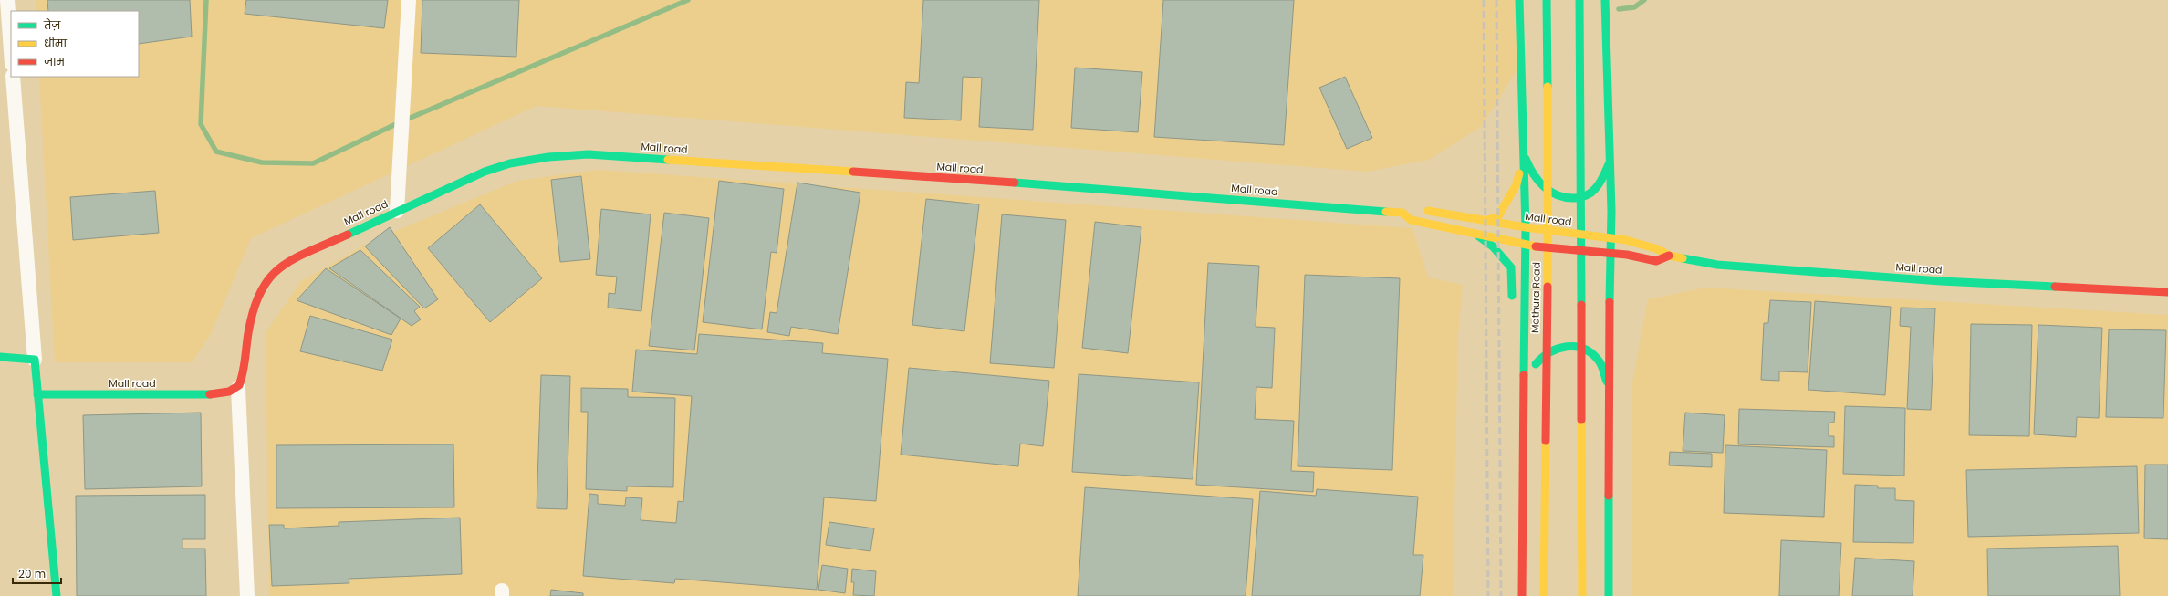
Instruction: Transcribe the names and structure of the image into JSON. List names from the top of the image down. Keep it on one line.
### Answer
{"streets":{"main road":["Mall road","Mathura Road"]},"legend":["तेज़","धीमा","जाम"],"scale_bar":"20 m"}
